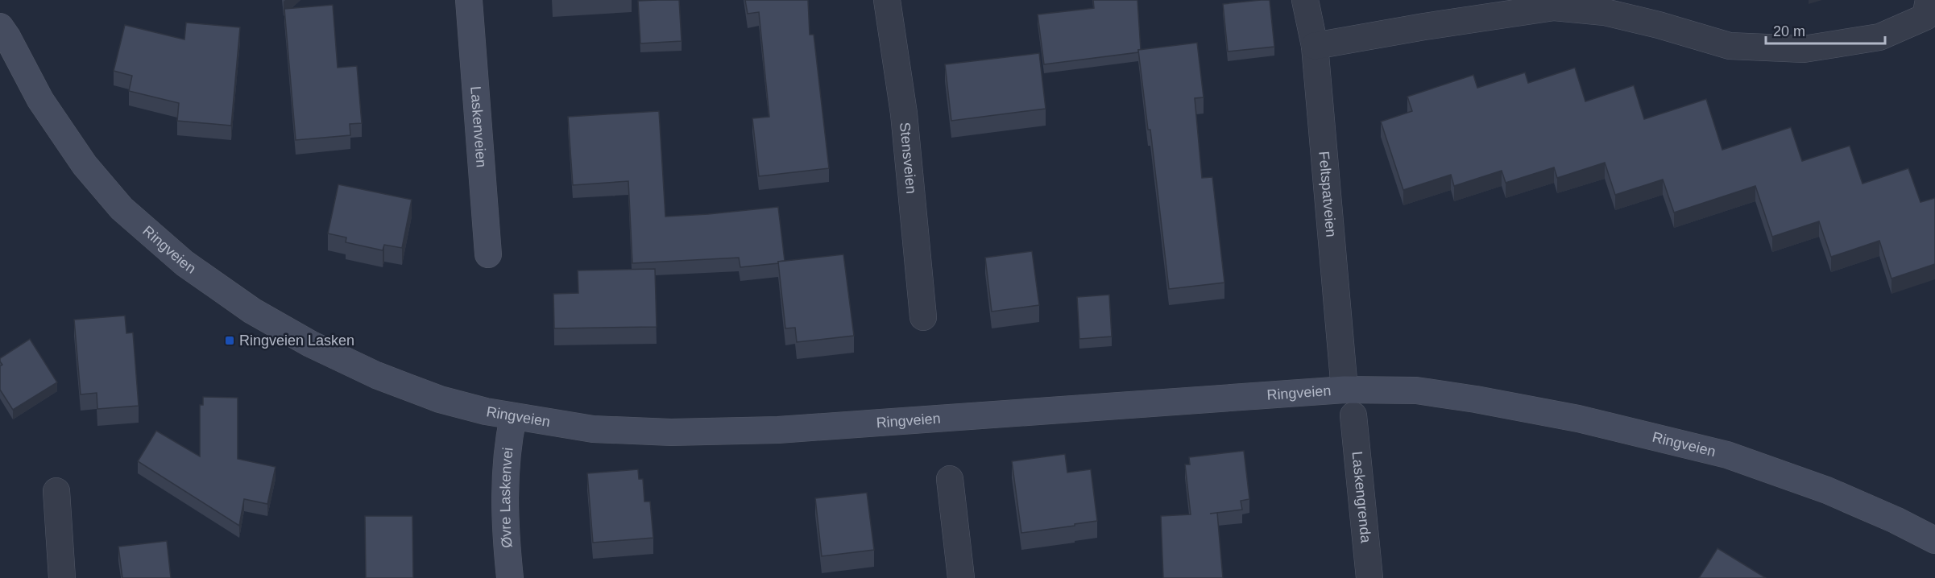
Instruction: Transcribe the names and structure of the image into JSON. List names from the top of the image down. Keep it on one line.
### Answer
{"streets":{"main road":["Laskenveien","Ringveien","Øvre Laskenvei"],"street":["Stensveien","Feltspatveien","Laskengrenda"]},"crossings":[["Feltspatveien","Ringveien"],["Ringveien","Øvre Laskenvei"]],"places":{"transit":["Ringveien Lasken"]},"scale_bar":"20 m"}
